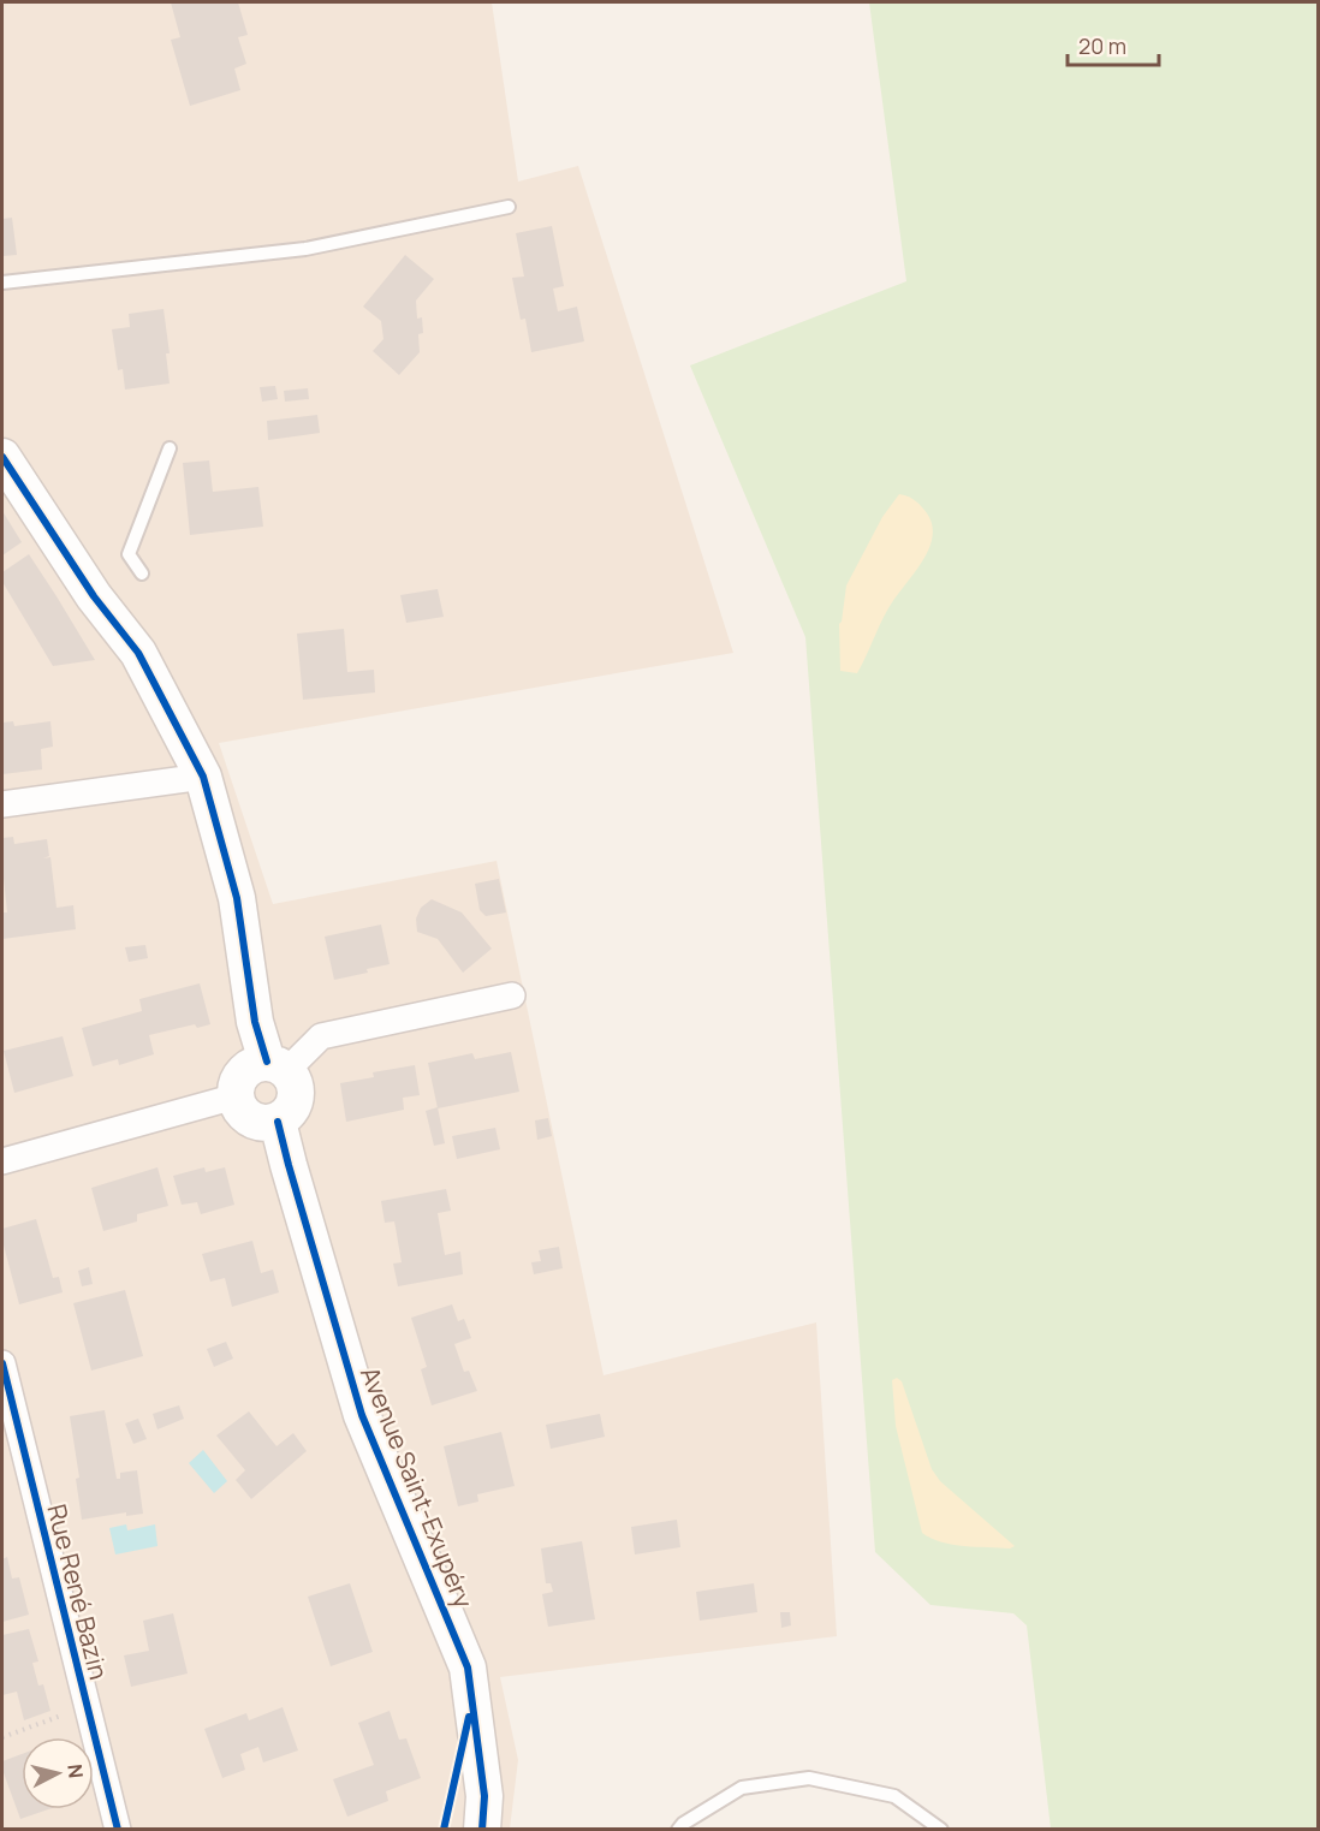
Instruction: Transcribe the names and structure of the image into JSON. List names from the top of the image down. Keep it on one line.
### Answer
{"streets":{"street":["Avenue Saint-Exupéry","Rue René Bazin"]},"scale_bar":"20 m","north":"right"}
